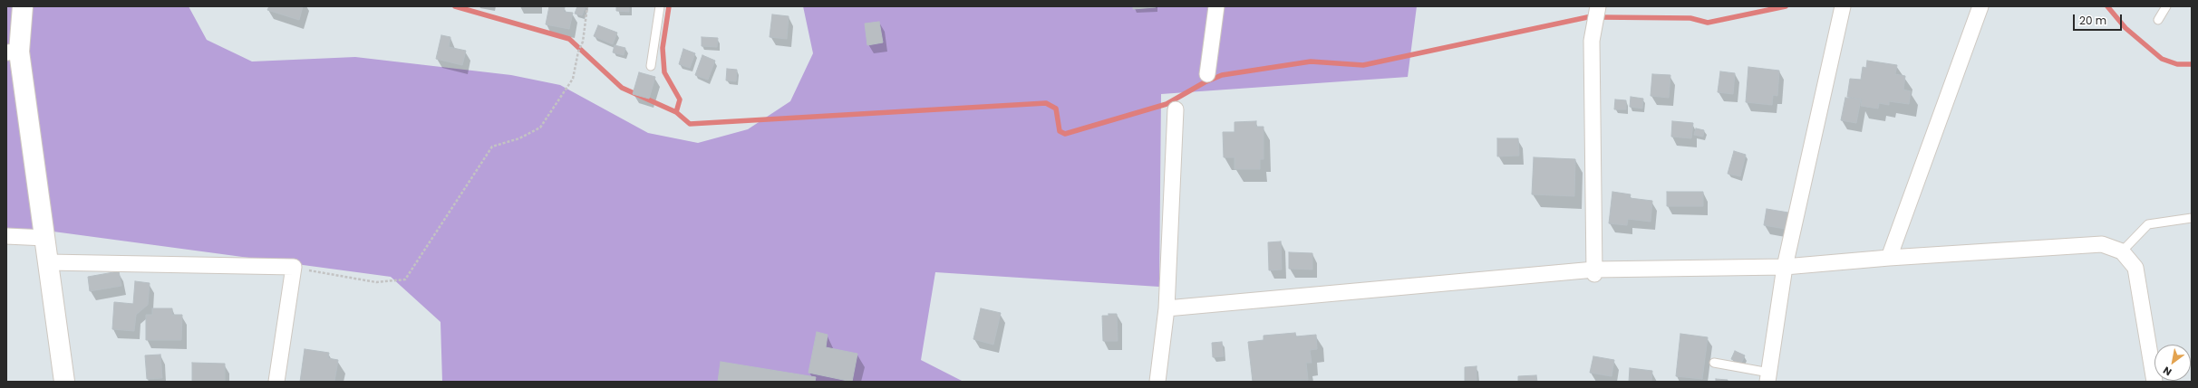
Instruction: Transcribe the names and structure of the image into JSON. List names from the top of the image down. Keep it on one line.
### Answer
{"scale_bar":"20 m","north":"bottom left"}
